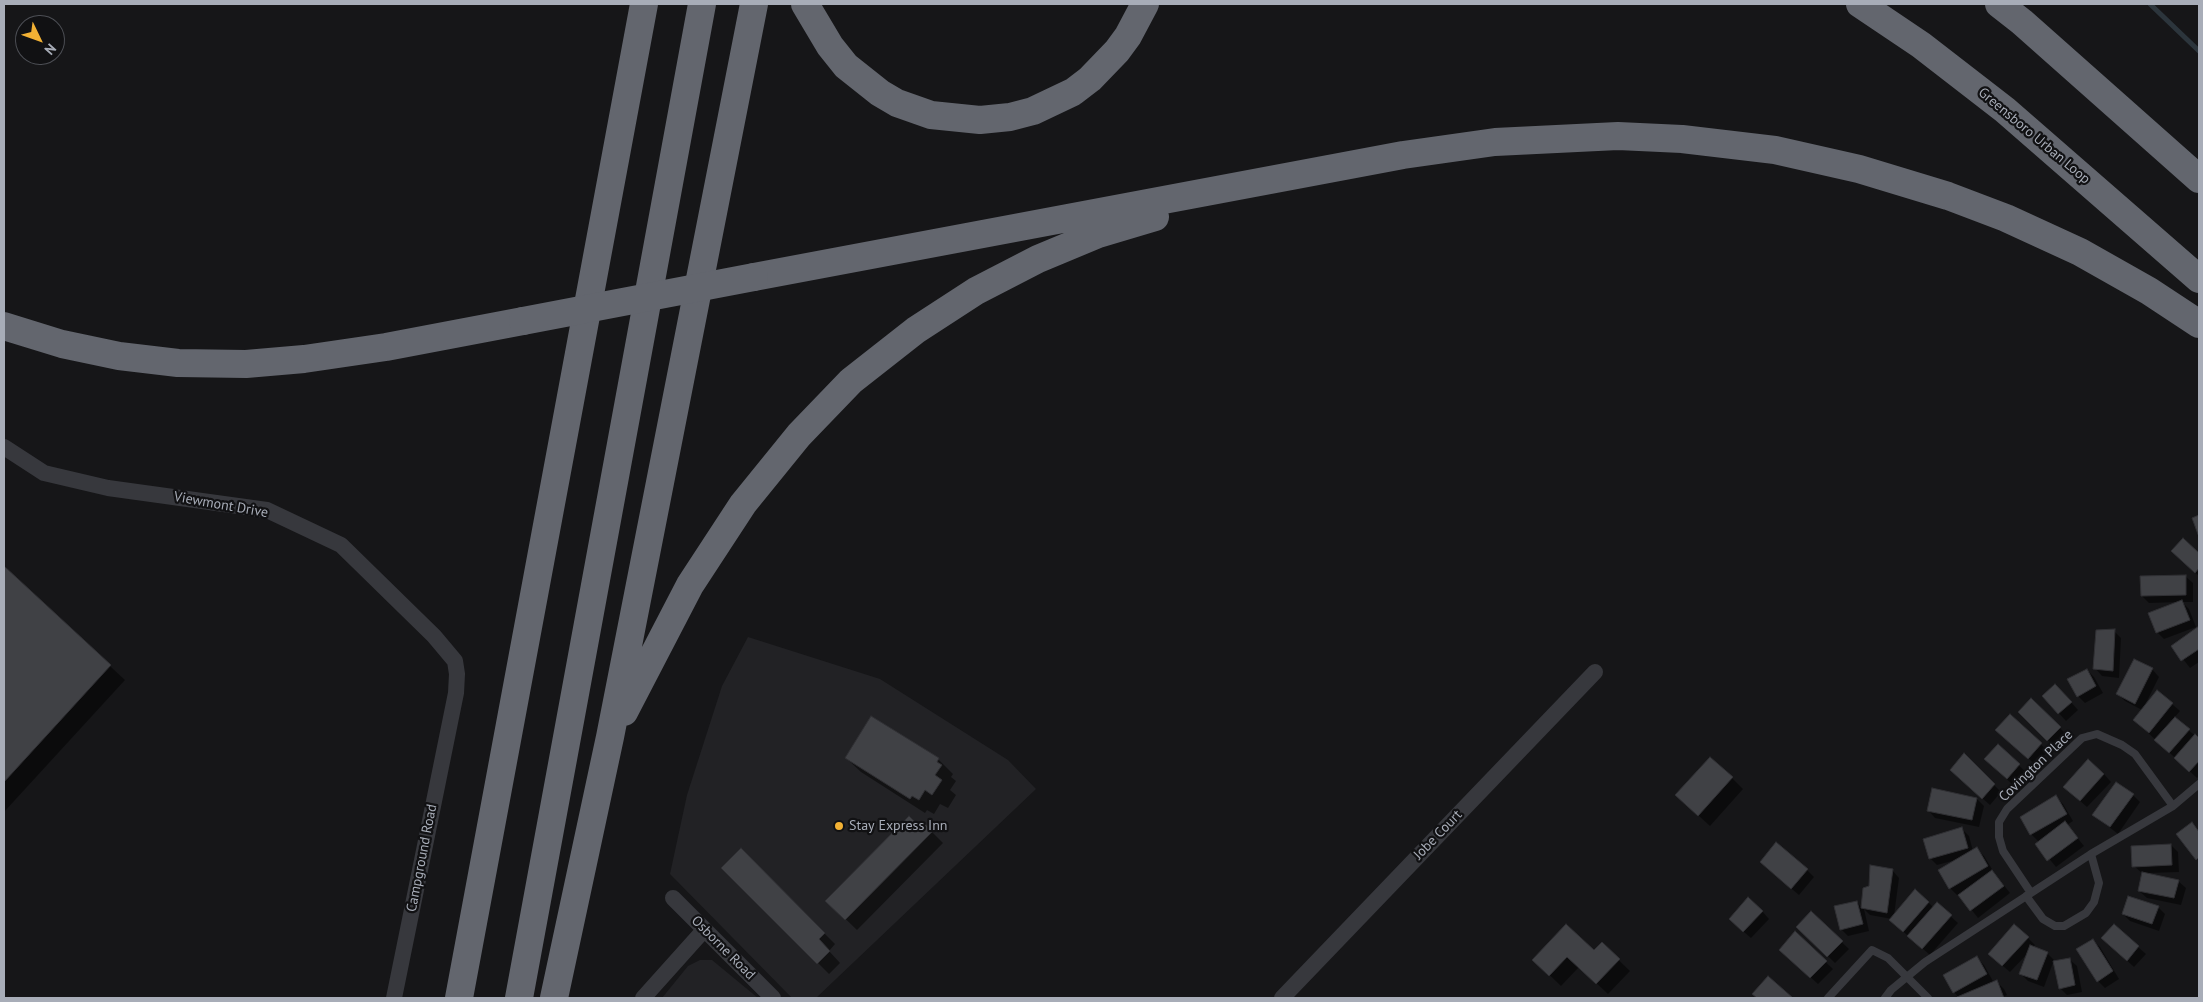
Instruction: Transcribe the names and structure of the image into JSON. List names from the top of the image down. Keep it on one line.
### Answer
{"streets":{"highway":["Greensboro Urban Loop"],"street":["Viewmont Drive","Jobe Court","Campground Road","Osborne Road"],"lane":["Covington Place"]},"crossings":[["Viewmont Drive","Campground Road"]],"places":["Stay Express Inn"],"north":"bottom right"}
